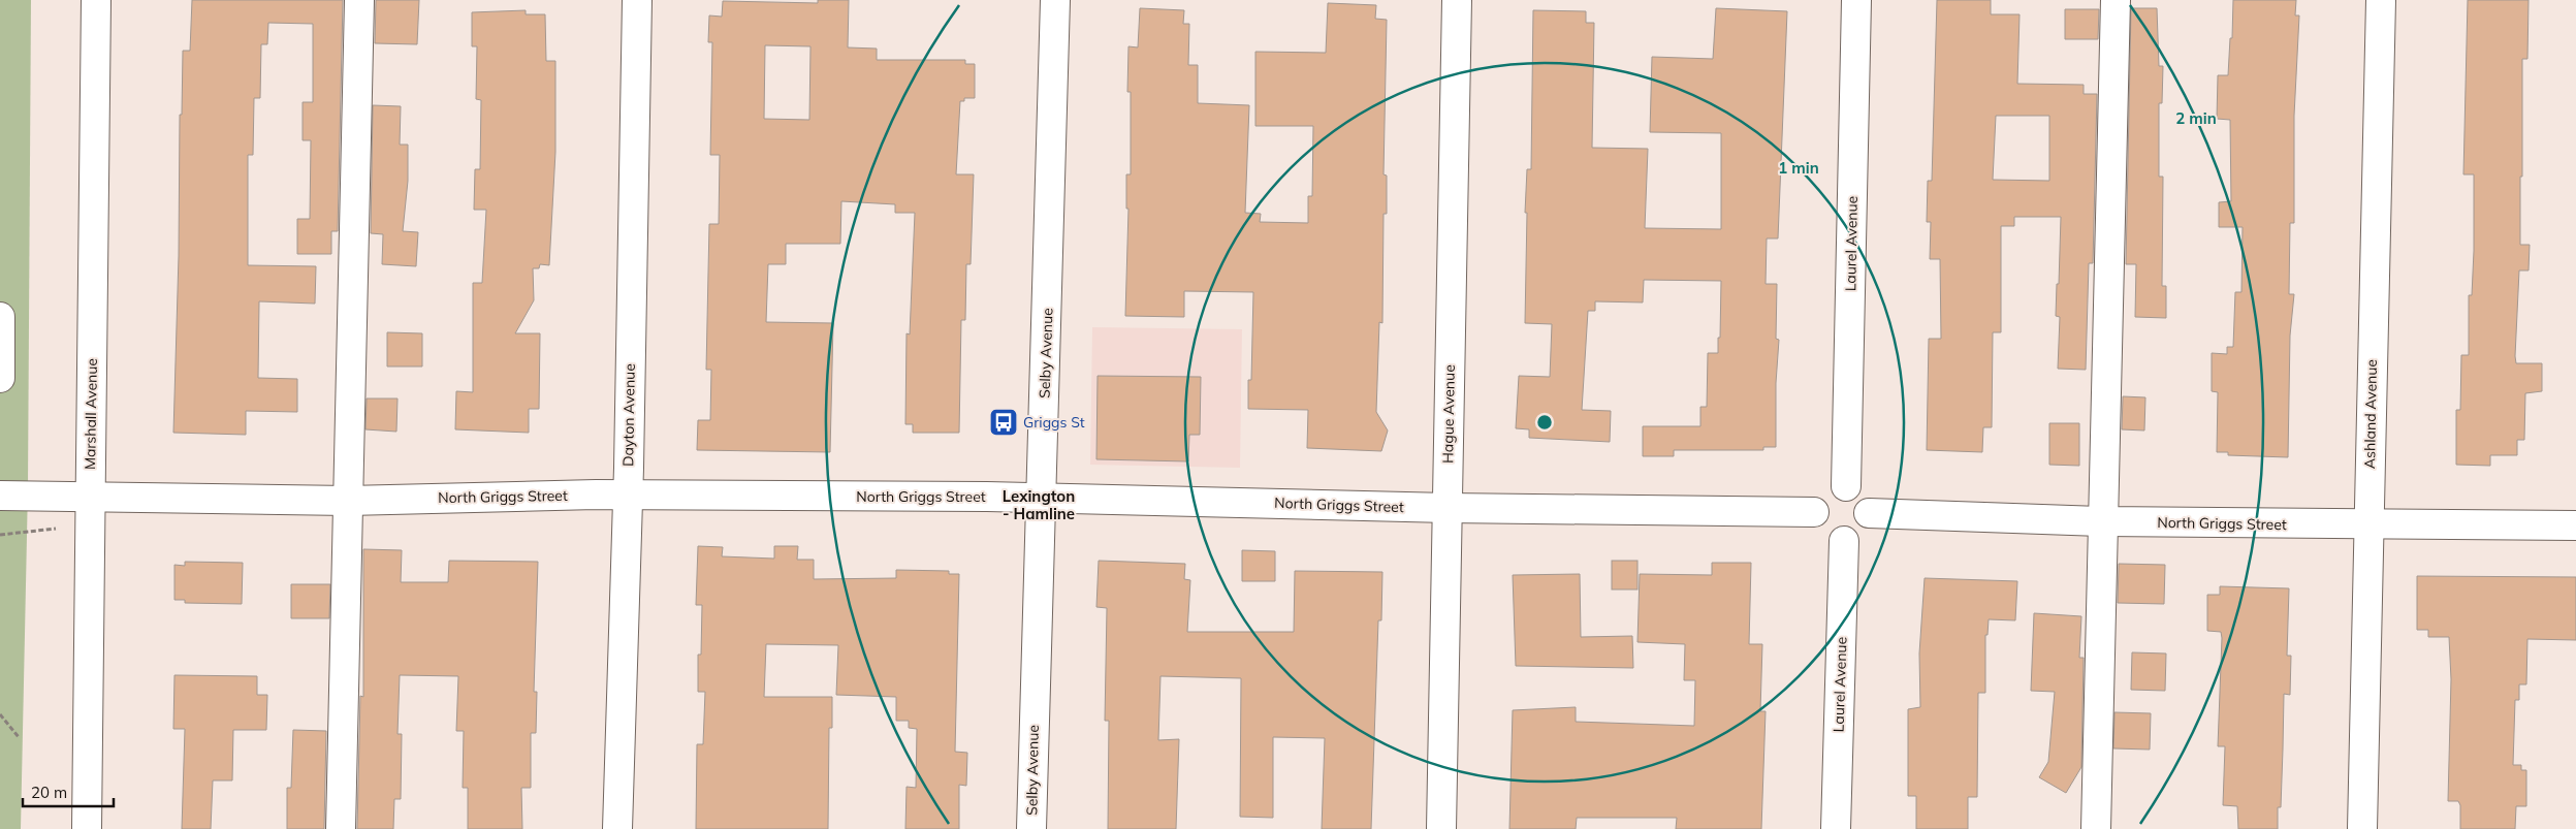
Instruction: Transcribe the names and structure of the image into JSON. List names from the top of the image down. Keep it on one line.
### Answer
{"streets":{"street":["Laurel Avenue","Selby Avenue","Marshall Avenue","Hague Avenue","Ashland Avenue","Dayton Avenue","North Griggs Street"]},"crossings":[["Laurel Avenue","North Griggs Street"],["Selby Avenue","North Griggs Street"],["Marshall Avenue","North Griggs Street"],["Hague Avenue","North Griggs Street"],["Ashland Avenue","North Griggs Street"],["Dayton Avenue","North Griggs Street"]],"districts":["Lexington - Hamline"],"places":{"bus stop":["Griggs St"]},"scale_bar":"20 m","rings":["2 min","1 min"]}
